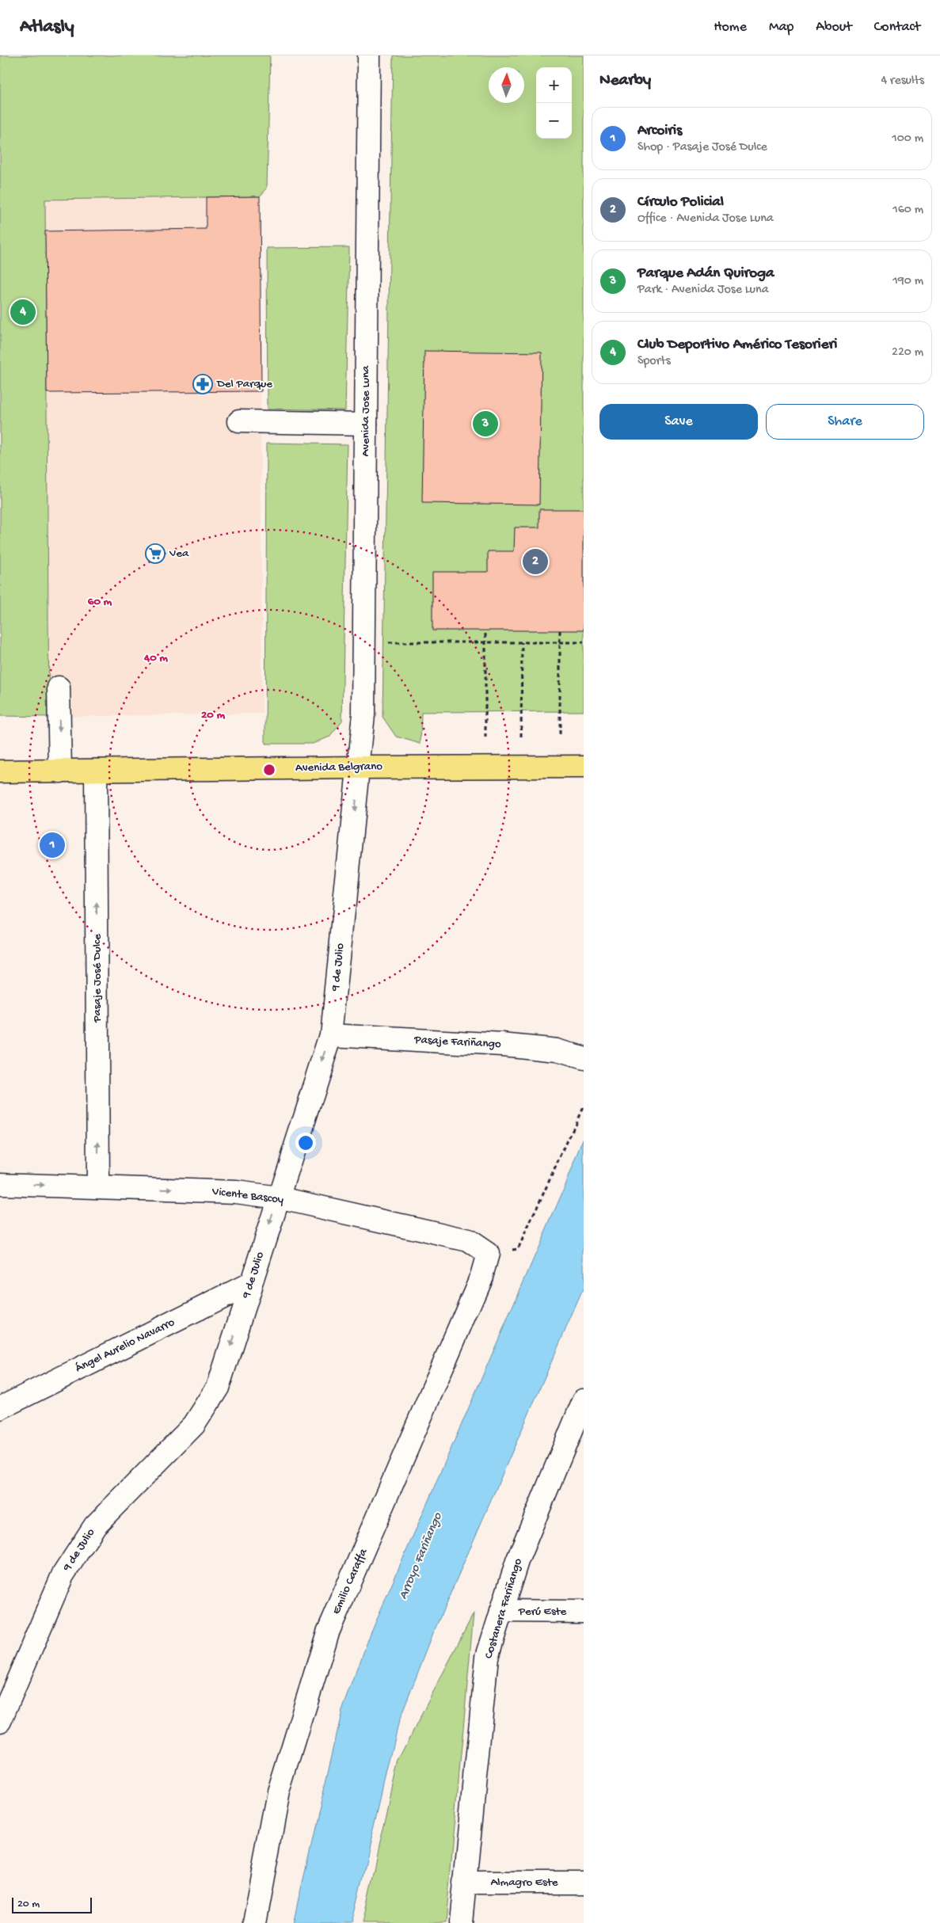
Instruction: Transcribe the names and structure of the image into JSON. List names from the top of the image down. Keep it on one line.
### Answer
{"streets":{"main road":["Avenida Belgrano"],"street":["Avenida Jose Luna","9 de Julio","Pasaje José Dulce","Pasaje Fariñango","Vicente Bascoy","Ángel Aurelio Navarro","Emilio Caraffa","Costanera Fariñango","Perú Este","Almagro Este"]},"crossings":[["Avenida Jose Luna","Avenida Belgrano"],["Avenida Jose Luna","9 de Julio"],["Avenida Belgrano","9 de Julio"],["Avenida Belgrano","Pasaje José Dulce"],["9 de Julio","Pasaje Fariñango"],["9 de Julio","Vicente Bascoy"],["9 de Julio","Ángel Aurelio Navarro"],["Pasaje José Dulce","Vicente Bascoy"],["Vicente Bascoy","Emilio Caraffa"],["Costanera Fariñango","Perú Este"],["Costanera Fariñango","Almagro Este"]],"one_way":["9 de Julio","Pasaje José Dulce","Vicente Bascoy"],"water":["Arroyo Fariñango"],"places":{"pharmacy":["Del Parque"],"supermarket":["Vea"]},"scale_bar":"20 m","north":"top","page":{"header":"Atlasly","nav":["Home","Map","About","Contact"],"heading":["Nearby","4 results"],"map_buttons":["+","−"],"list":[{"mark":"1","name":"Arcoiris","note":"Shop · Pasaje José Dulce","value":"100 m"},{"mark":"2","name":"Círculo Policial","note":"Office · Avenida Jose Luna","value":"160 m"},{"mark":"3","name":"Parque Adán Quiroga","note":"Park · Avenida Jose Luna","value":"190 m"},{"mark":"4","name":"Club Deportivo Américo Tesorieri","note":"Sports","value":"220 m"}],"pins":["4","3","2","1"],"buttons":["Save","Share"],"scale":"20 m"},"rings":["60 m","40 m","20 m"]}
